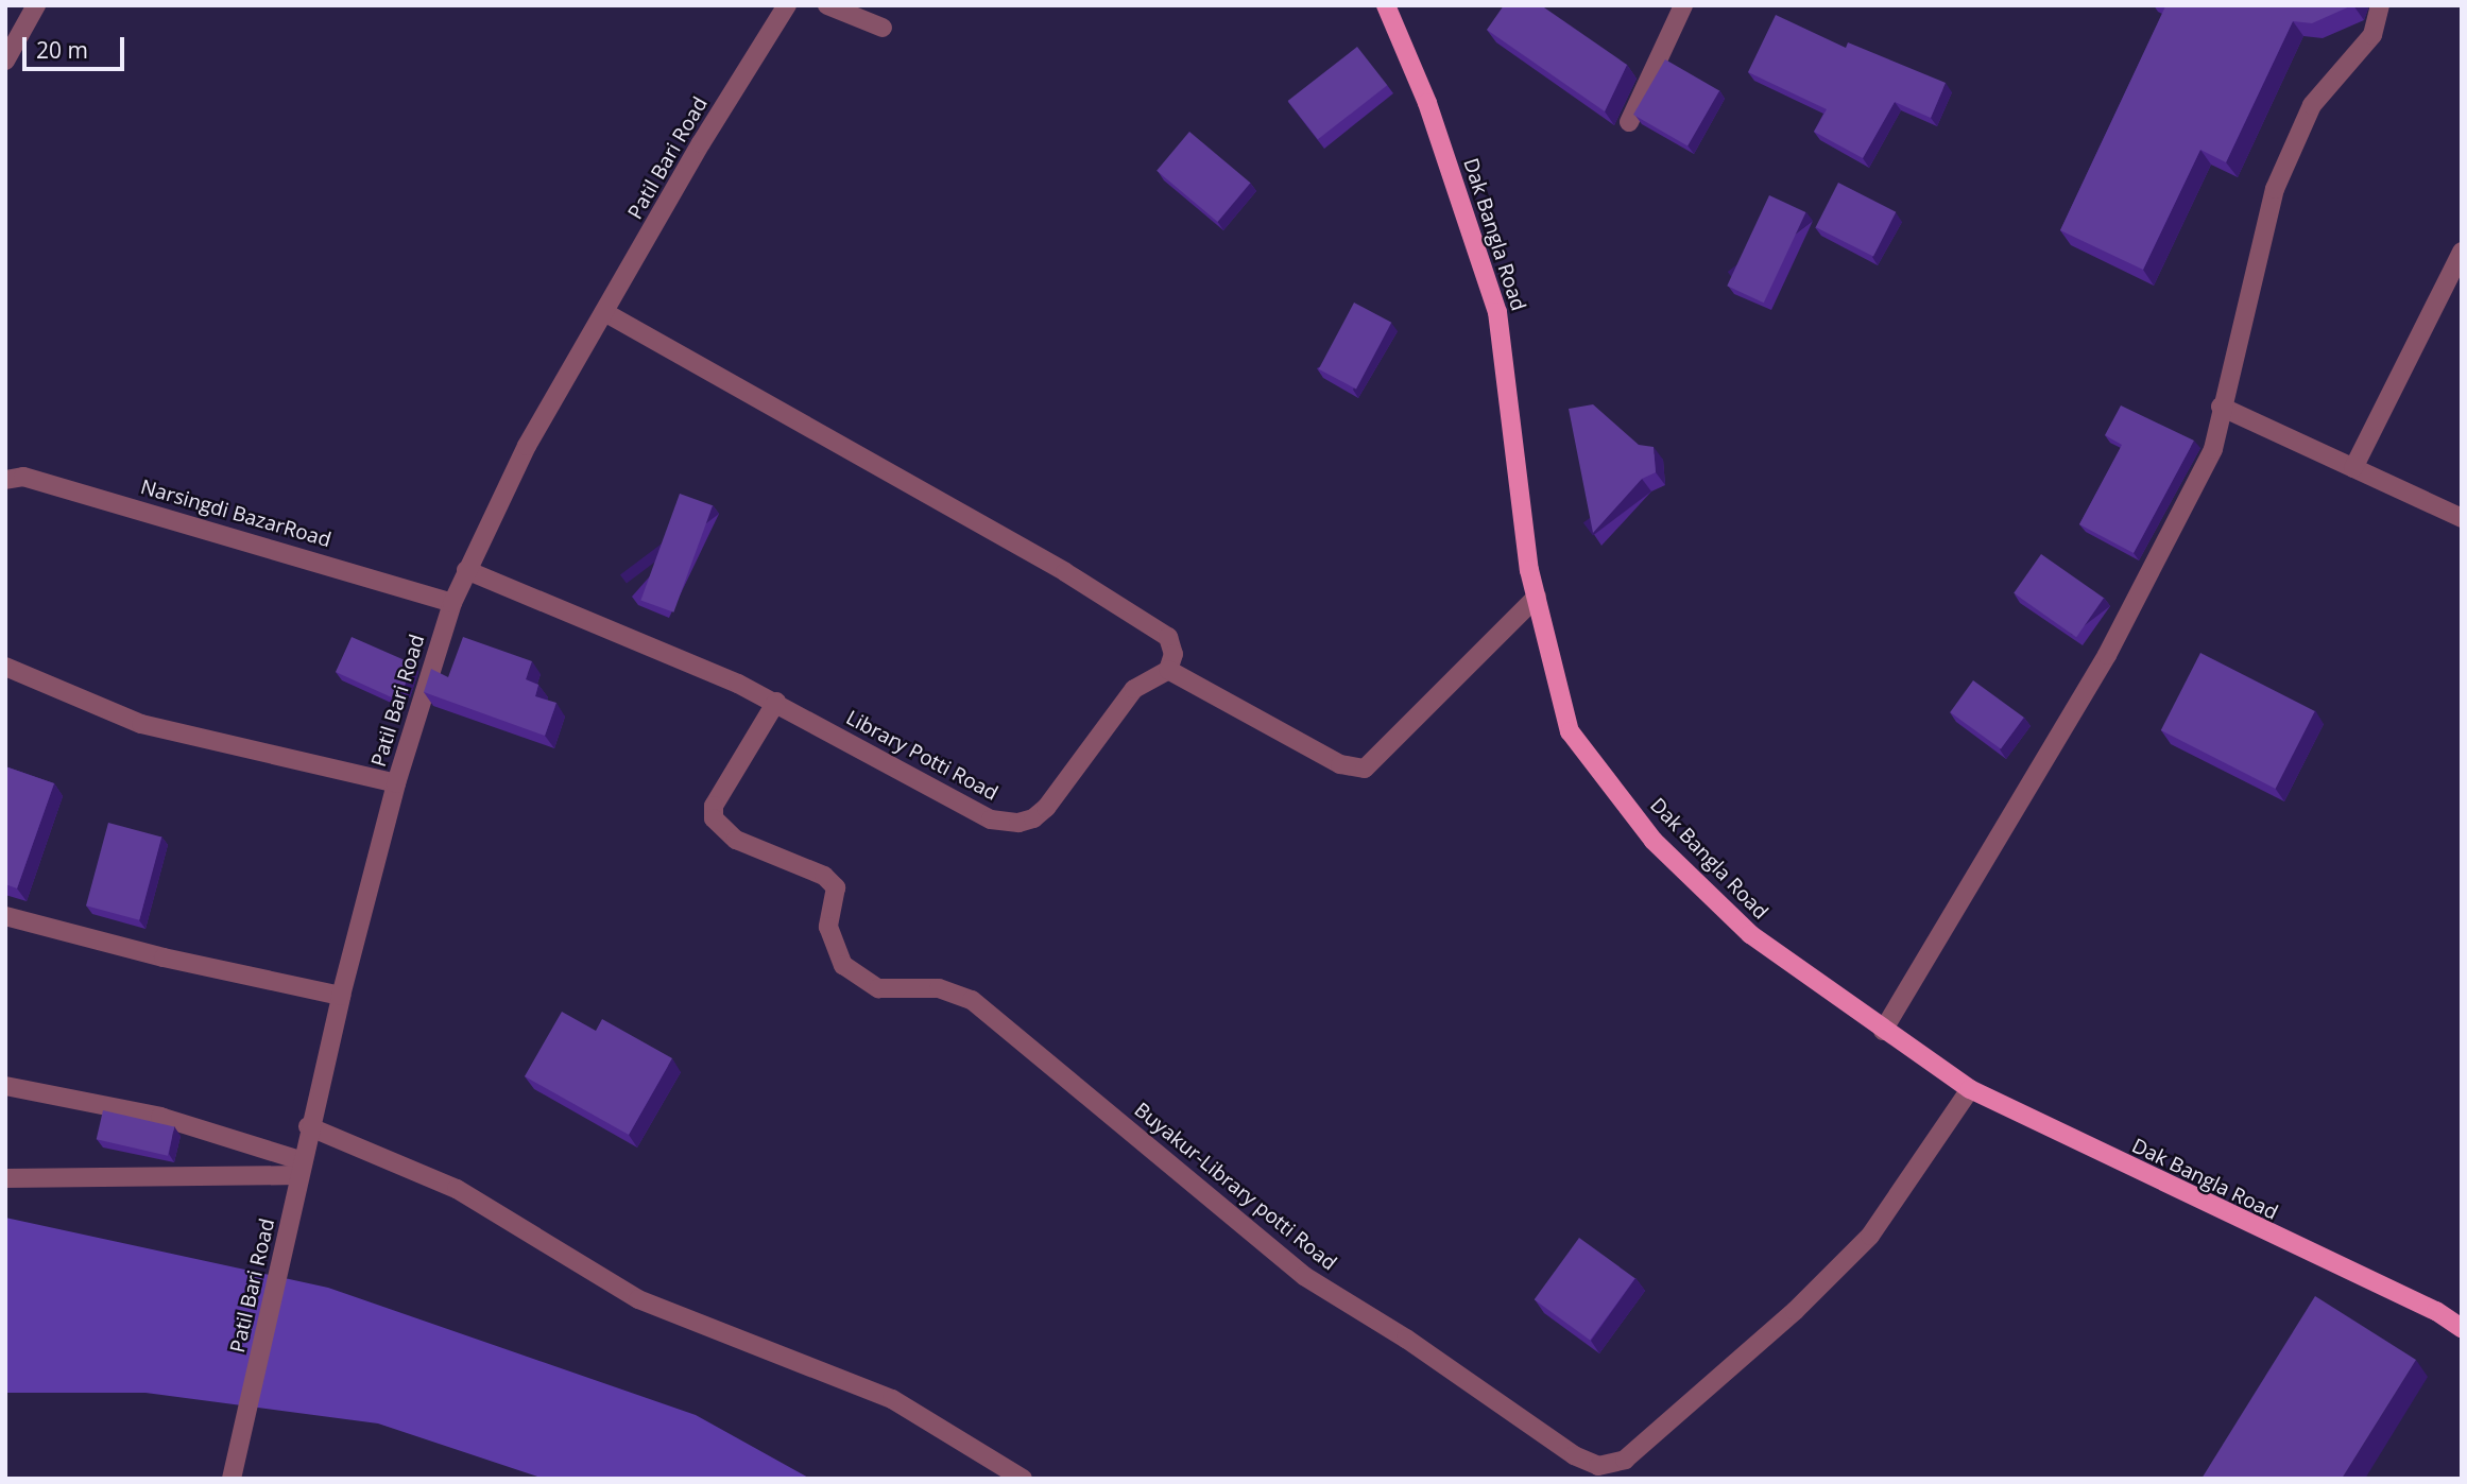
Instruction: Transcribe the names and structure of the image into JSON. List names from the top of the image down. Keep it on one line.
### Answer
{"streets":{"main road":["Dak Bangla Road"],"street":["Patil Bari Road","Narsingdi BazarRoad","Library Potti Road","Buyakur-Library potti Road"]},"crossings":[["Patil Bari Road","Narsingdi BazarRoad"],["Patil Bari Road","Library Potti Road"],["Dak Bangla Road","Buyakur-Library potti Road"],["Library Potti Road","Buyakur-Library potti Road"]],"scale_bar":"20 m"}
